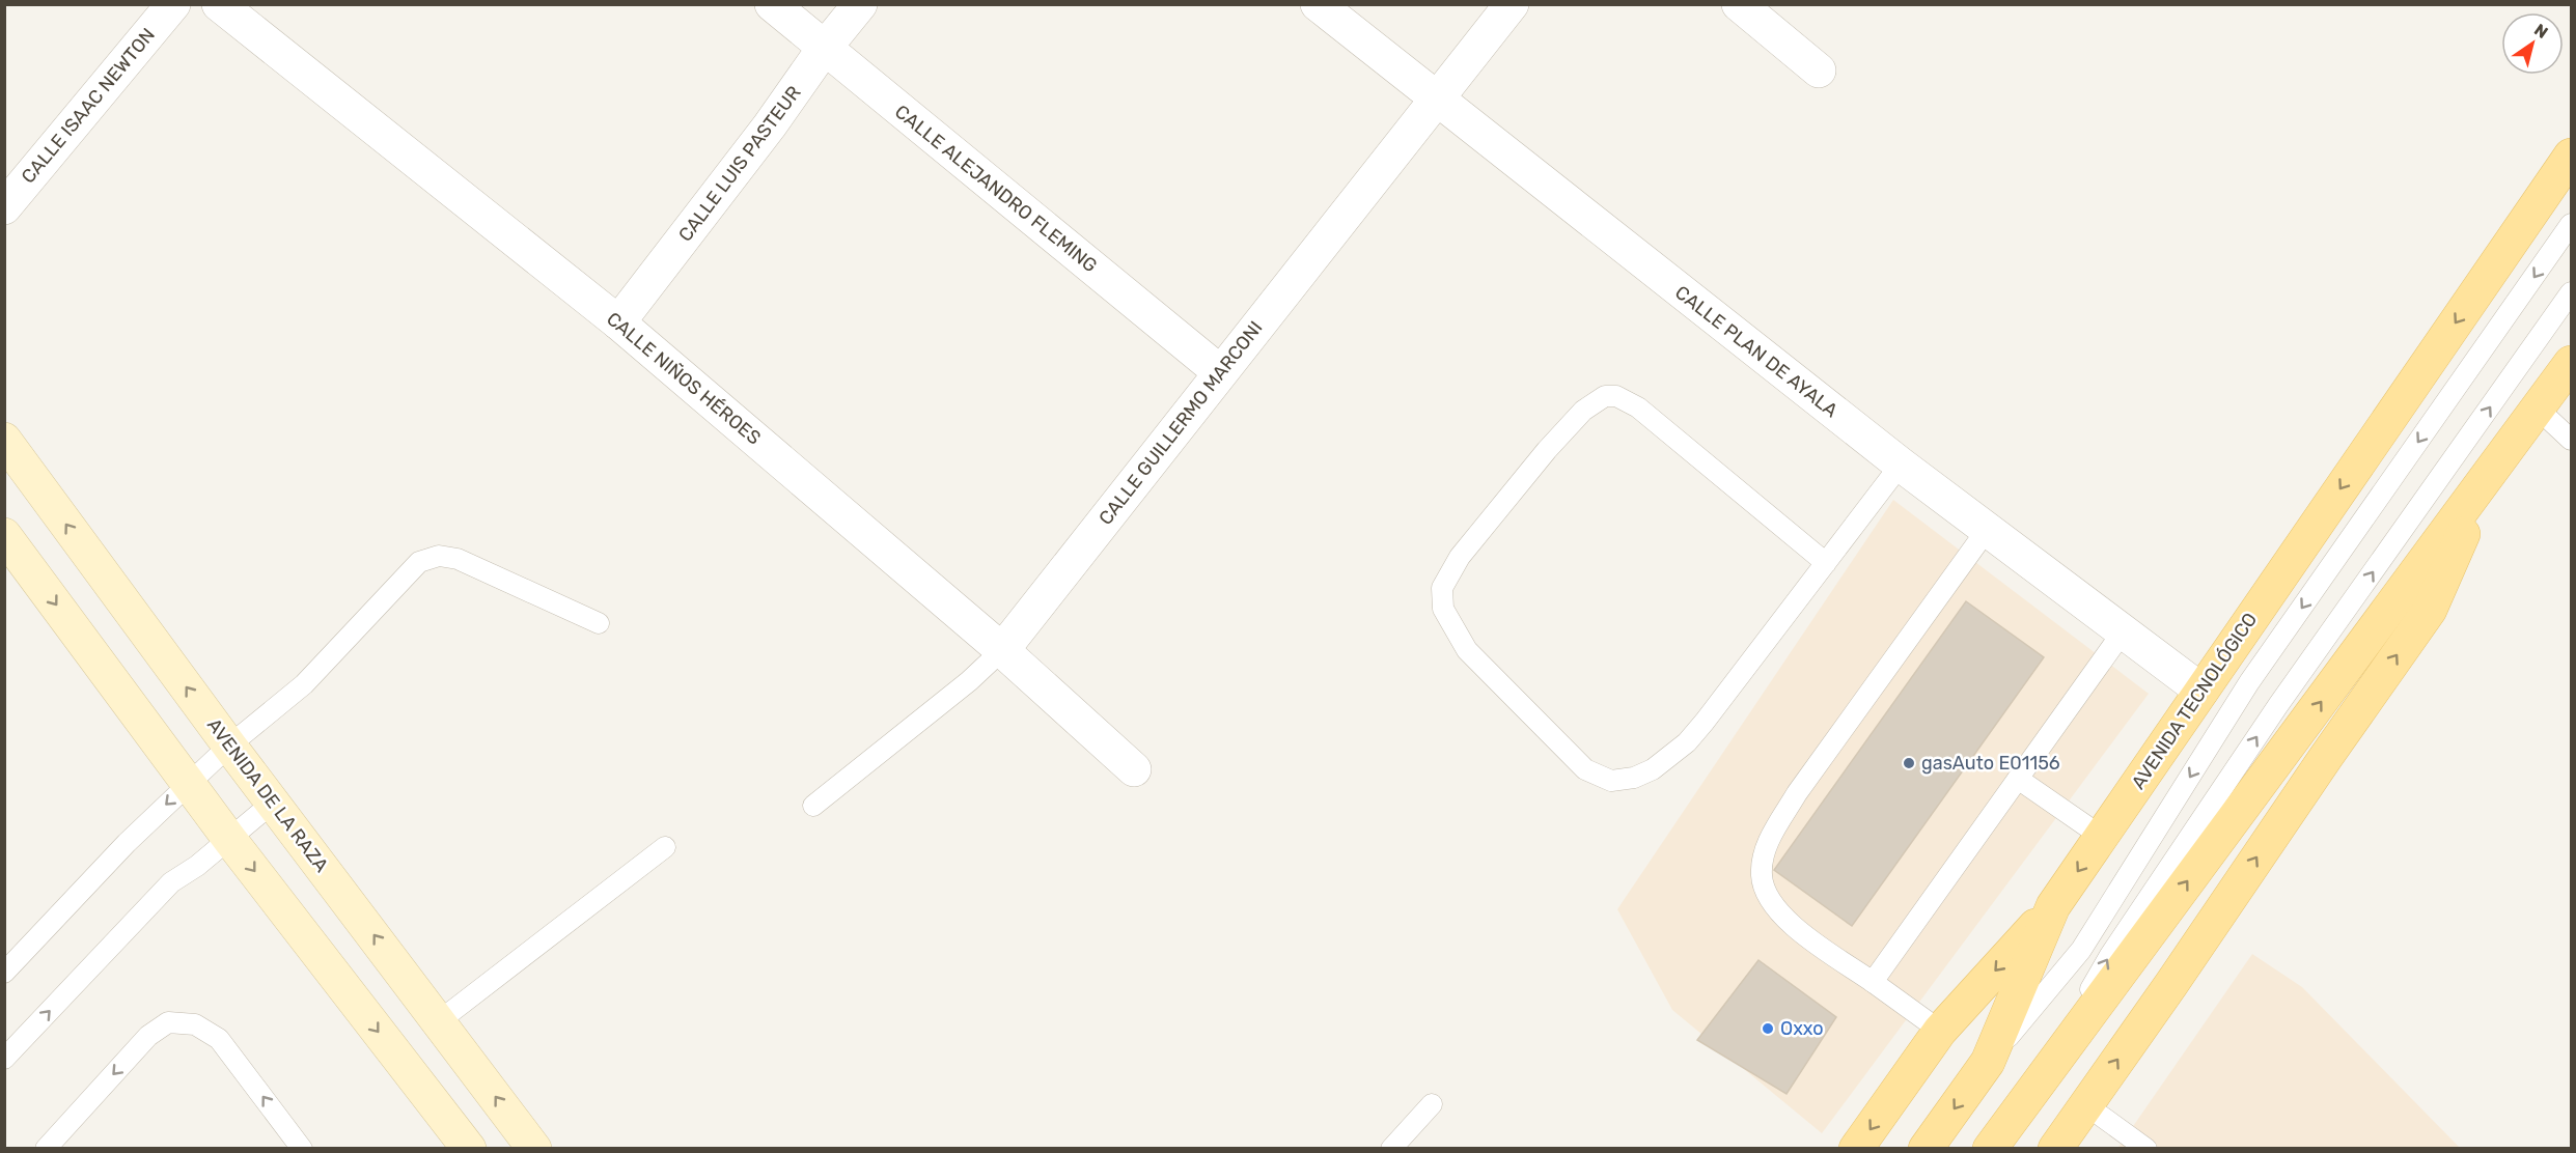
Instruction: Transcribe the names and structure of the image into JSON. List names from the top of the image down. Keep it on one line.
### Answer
{"streets":{"main road":["AVENIDA TECNOLÓGICO","AVENIDA DE LA RAZA"],"street":["CALLE ISAAC NEWTON","CALLE LUIS PASTEUR","CALLE ALEJANDRO FLEMING","CALLE PLAN DE AYALA","CALLE NIÑOS HÉROES","CALLE GUILLERMO MARCONI"]},"crossings":[["CALLE LUIS PASTEUR","CALLE ALEJANDRO FLEMING"],["CALLE LUIS PASTEUR","CALLE NIÑOS HÉROES"],["CALLE ALEJANDRO FLEMING","CALLE GUILLERMO MARCONI"],["CALLE PLAN DE AYALA","CALLE GUILLERMO MARCONI"],["CALLE PLAN DE AYALA","AVENIDA TECNOLÓGICO"],["CALLE NIÑOS HÉROES","CALLE GUILLERMO MARCONI"]],"places":["gasAuto E01156","Oxxo"],"north":"top right"}
